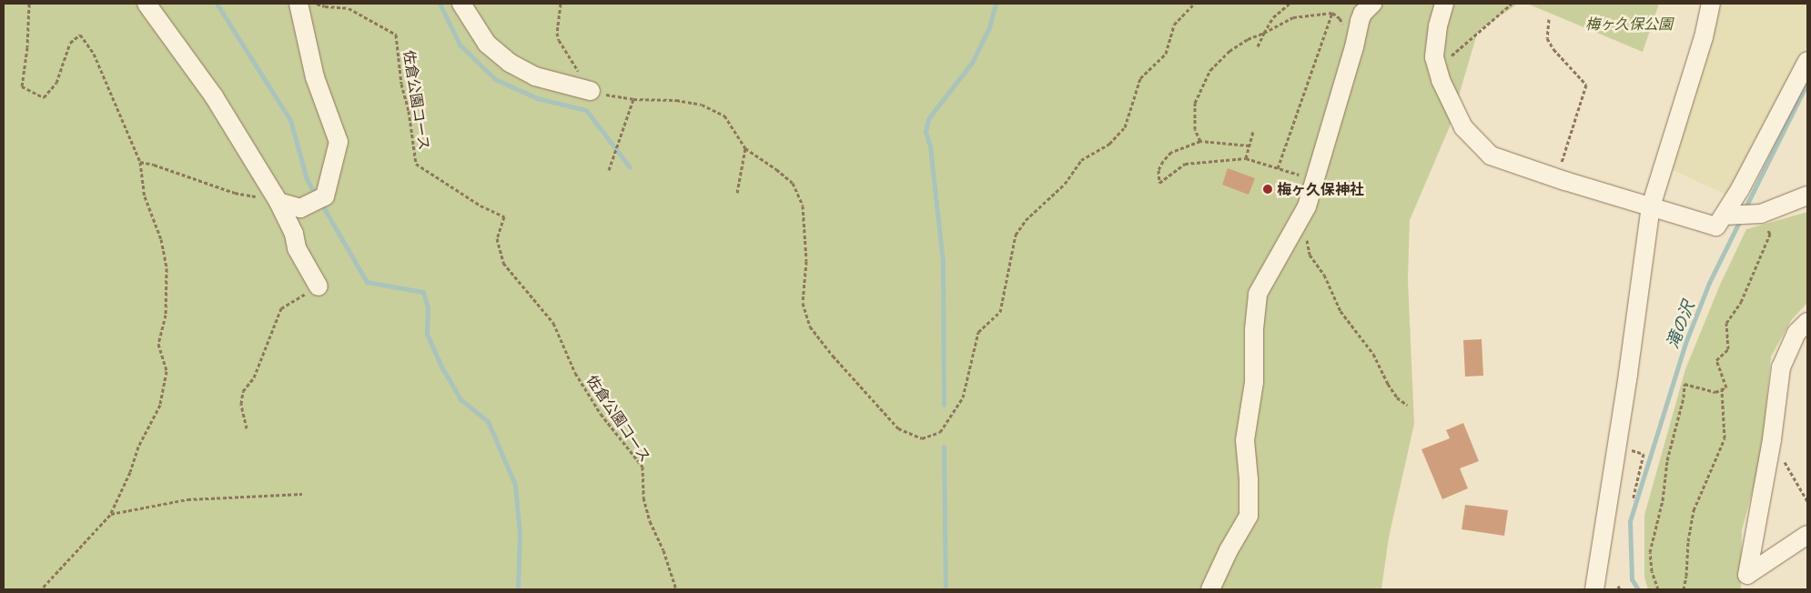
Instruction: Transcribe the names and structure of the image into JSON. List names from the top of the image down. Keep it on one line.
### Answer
{"streets":{"path":["佐倉公園コース"]},"water":["滝の沢"],"parks":["梅ヶ久保公園"],"places":["梅ヶ久保神社"]}
